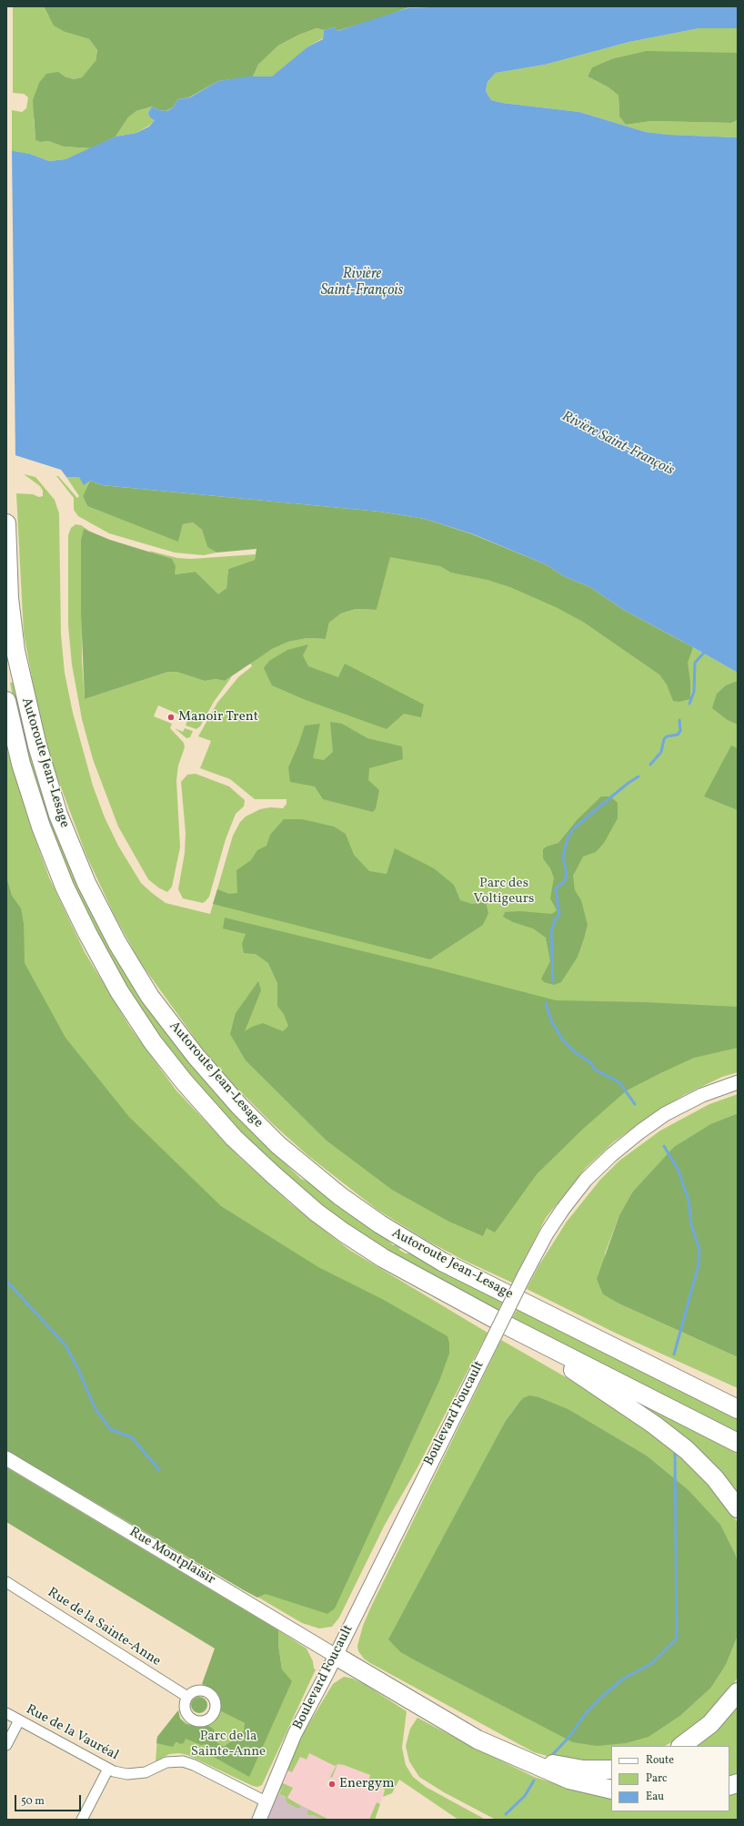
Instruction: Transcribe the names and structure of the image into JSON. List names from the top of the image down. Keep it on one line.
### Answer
{"streets":{"highway":["Autoroute Jean-Lesage"],"street":["Boulevard Foucault","Rue Montplaisir","Rue de la Sainte-Anne","Rue de la Vauréal"]},"crossings":[["Boulevard Foucault","Rue Montplaisir"],["Boulevard Foucault","Rue de la Vauréal"]],"water":["Rivière Saint-François"],"parks":["Parc des Voltigeurs","Parc de la Sainte-Anne"],"places":["Manoir Trent","Energym"],"legend":["Route","Parc","Eau"],"scale_bar":"50 m"}
